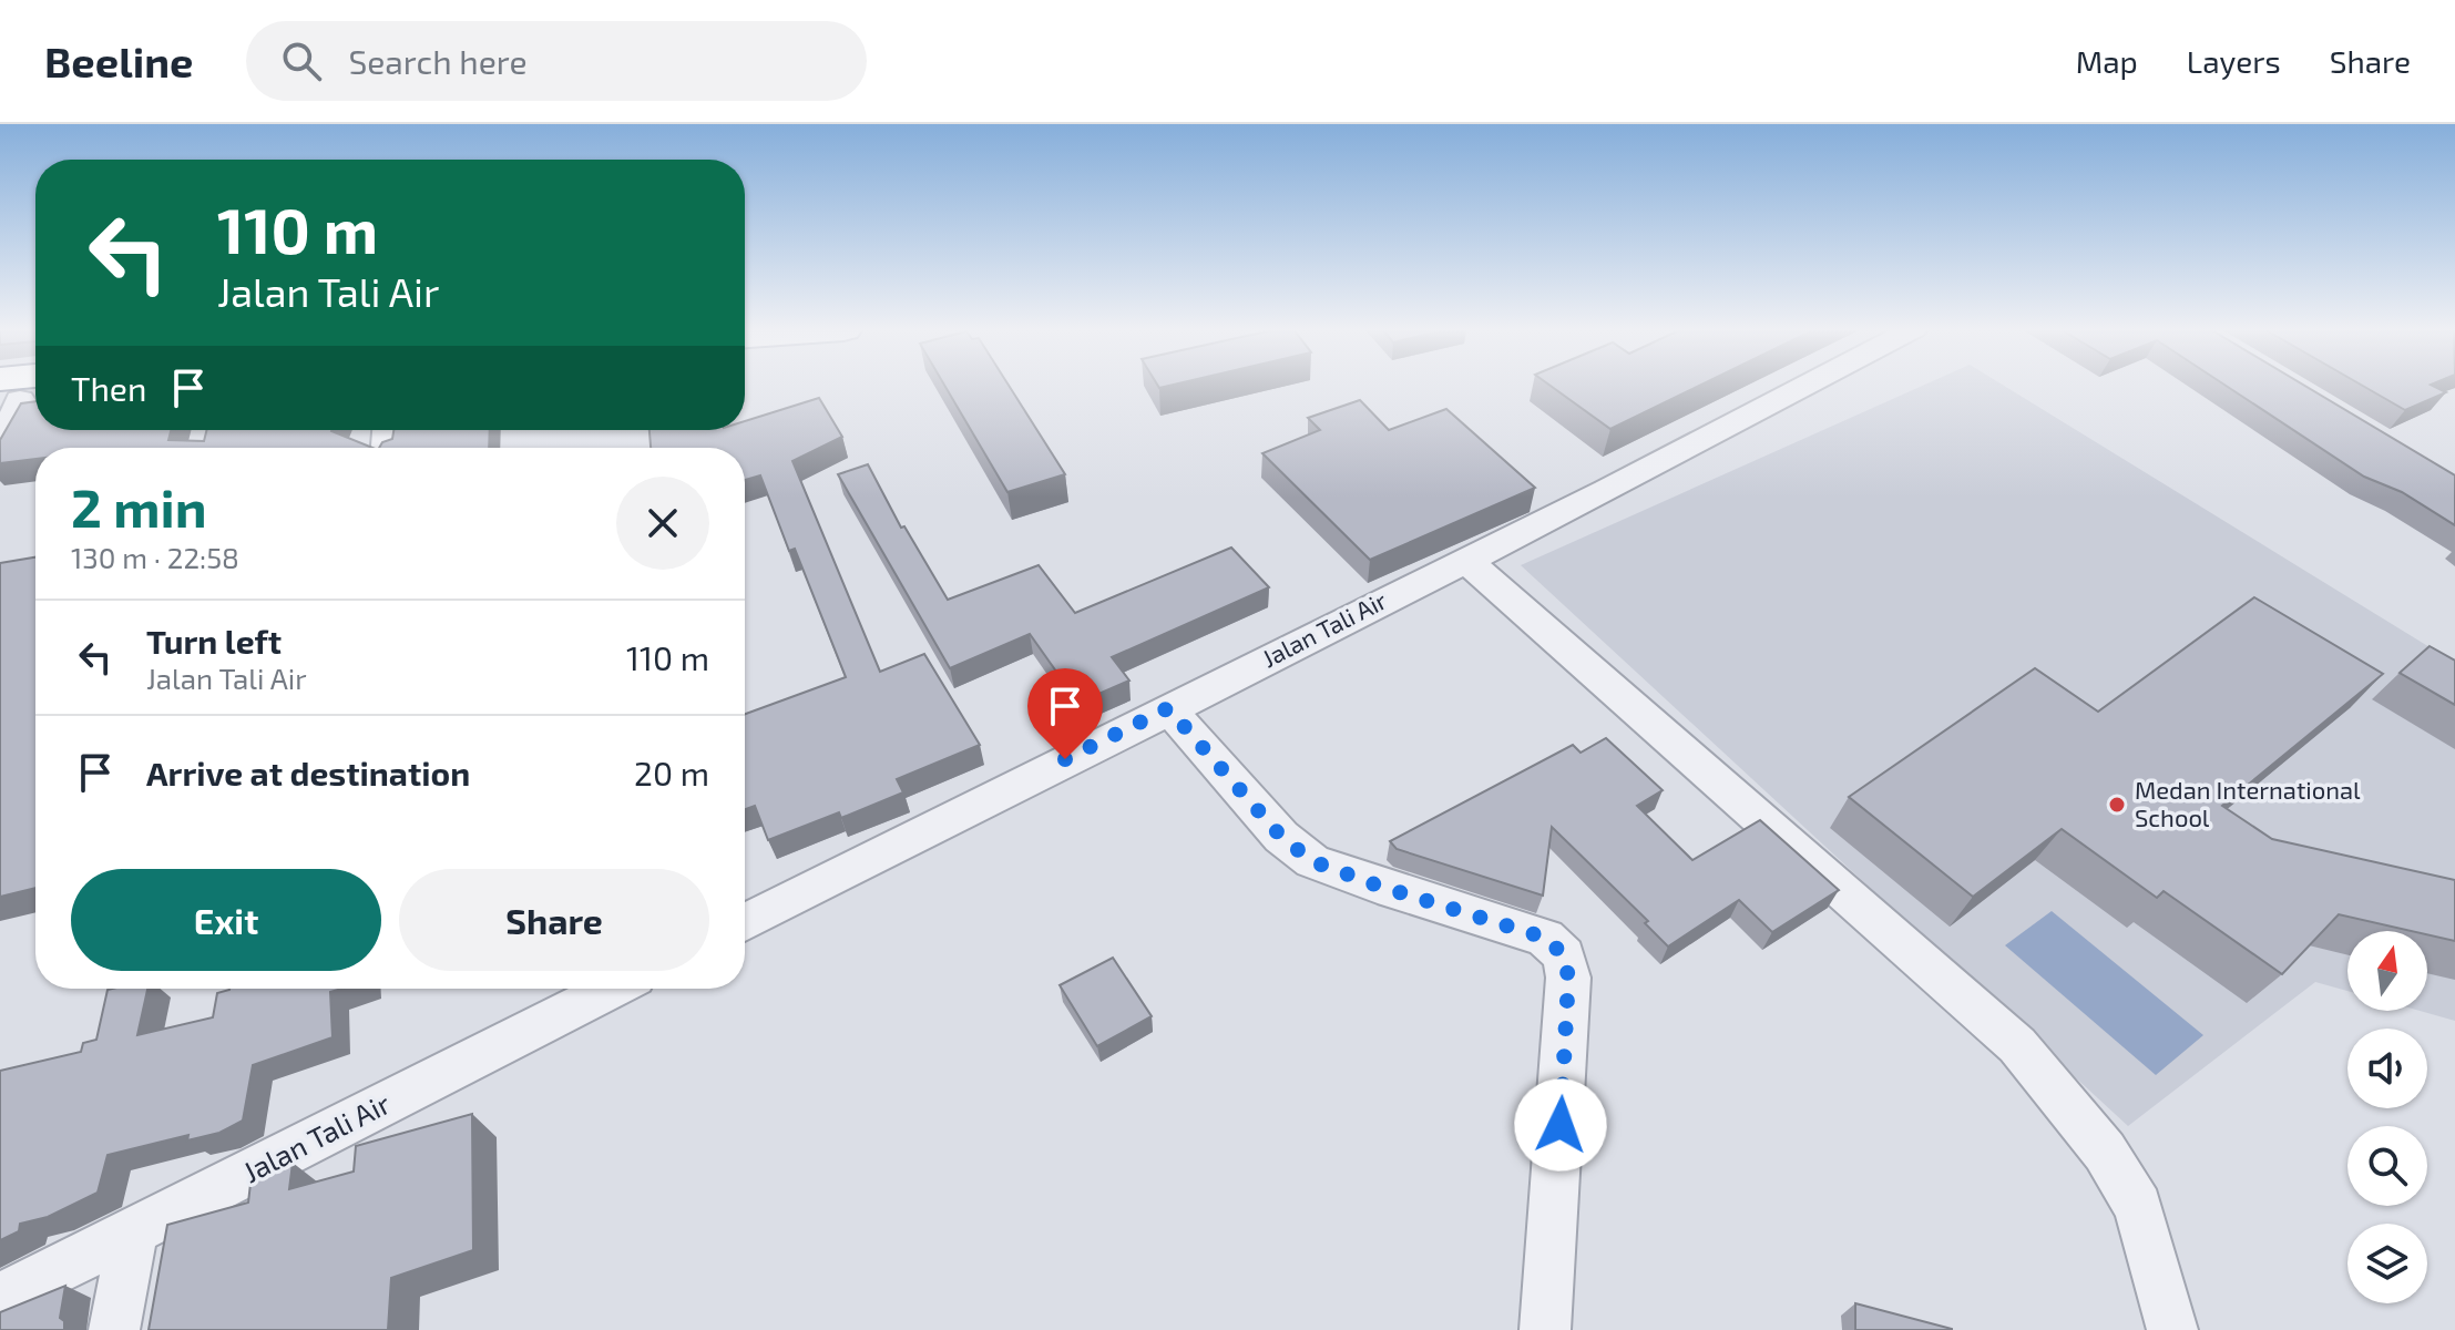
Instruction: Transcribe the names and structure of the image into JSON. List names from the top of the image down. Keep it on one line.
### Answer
{"streets":{"street":["Jalan Tali Air"]},"places":["Medan International School"],"north":"top","page":{"header":"Beeline","search":"Search here","nav":["Map","Layers","Share"],"turn":["110 m","Jalan Tali Air"],"then":"Then","heading":["2 min","130 m · 22:58"],"list":[{"name":"Turn left","note":"Jalan Tali Air","value":"110 m"},{"name":"Arrive at destination","value":"20 m"}],"buttons":["Exit","Share"]}}
